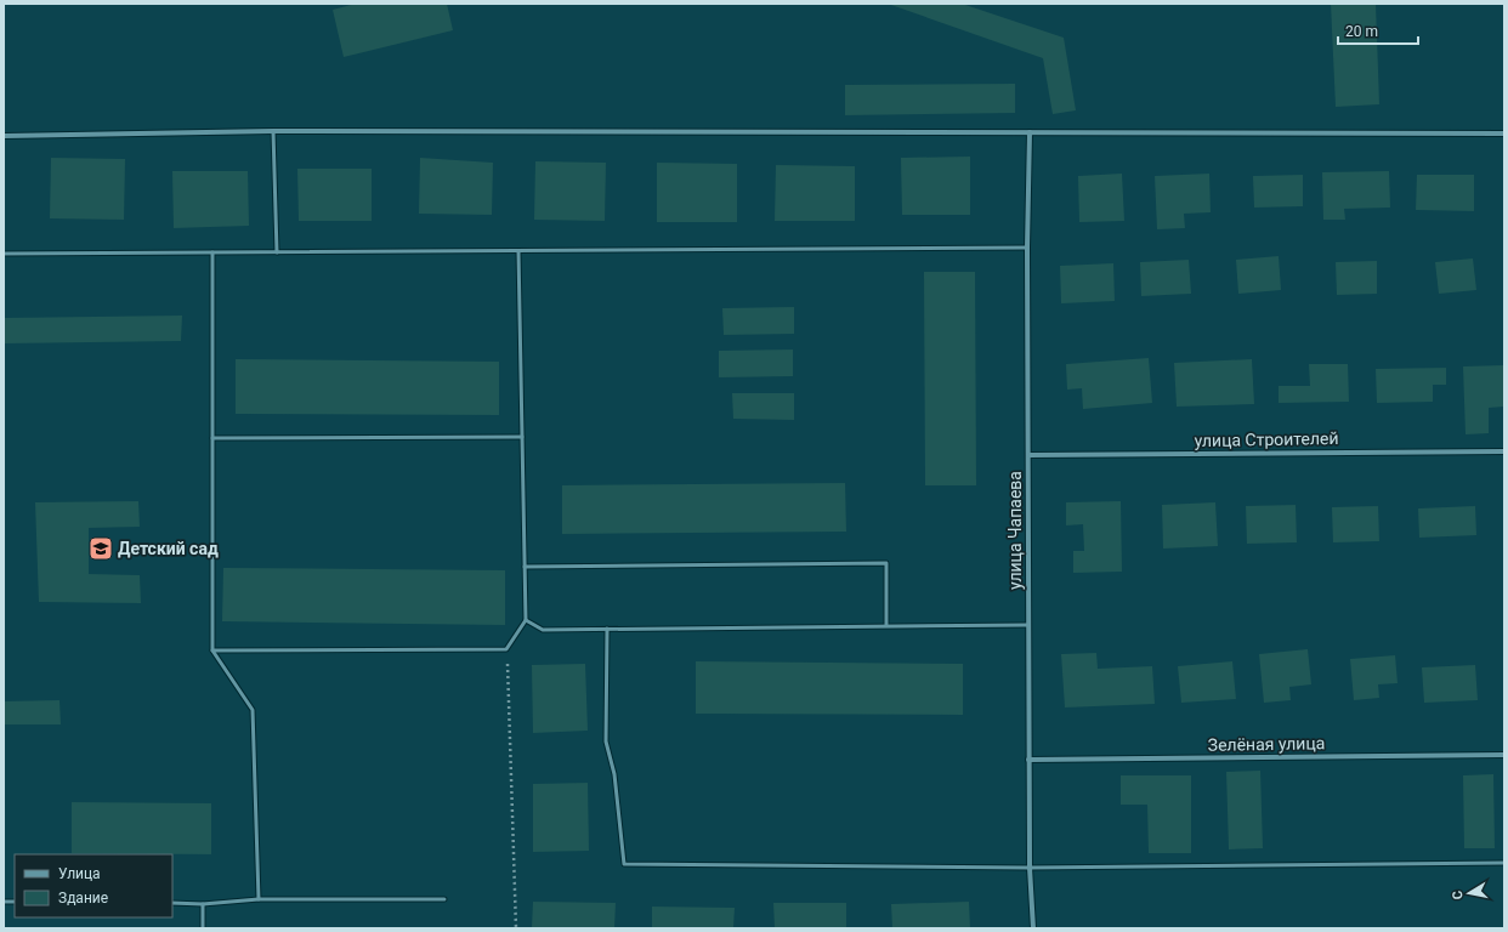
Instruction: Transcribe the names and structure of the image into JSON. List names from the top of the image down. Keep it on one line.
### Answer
{"streets":{"street":["улица Строителей","улица Чапаева","Зелёная улица"]},"crossings":[["улица Строителей","улица Чапаева"],["улица Чапаева","Зелёная улица"]],"places":{"school or university":["Детский сад"]},"legend":["Улица","Здание"],"scale_bar":"20 m","north":"left"}
